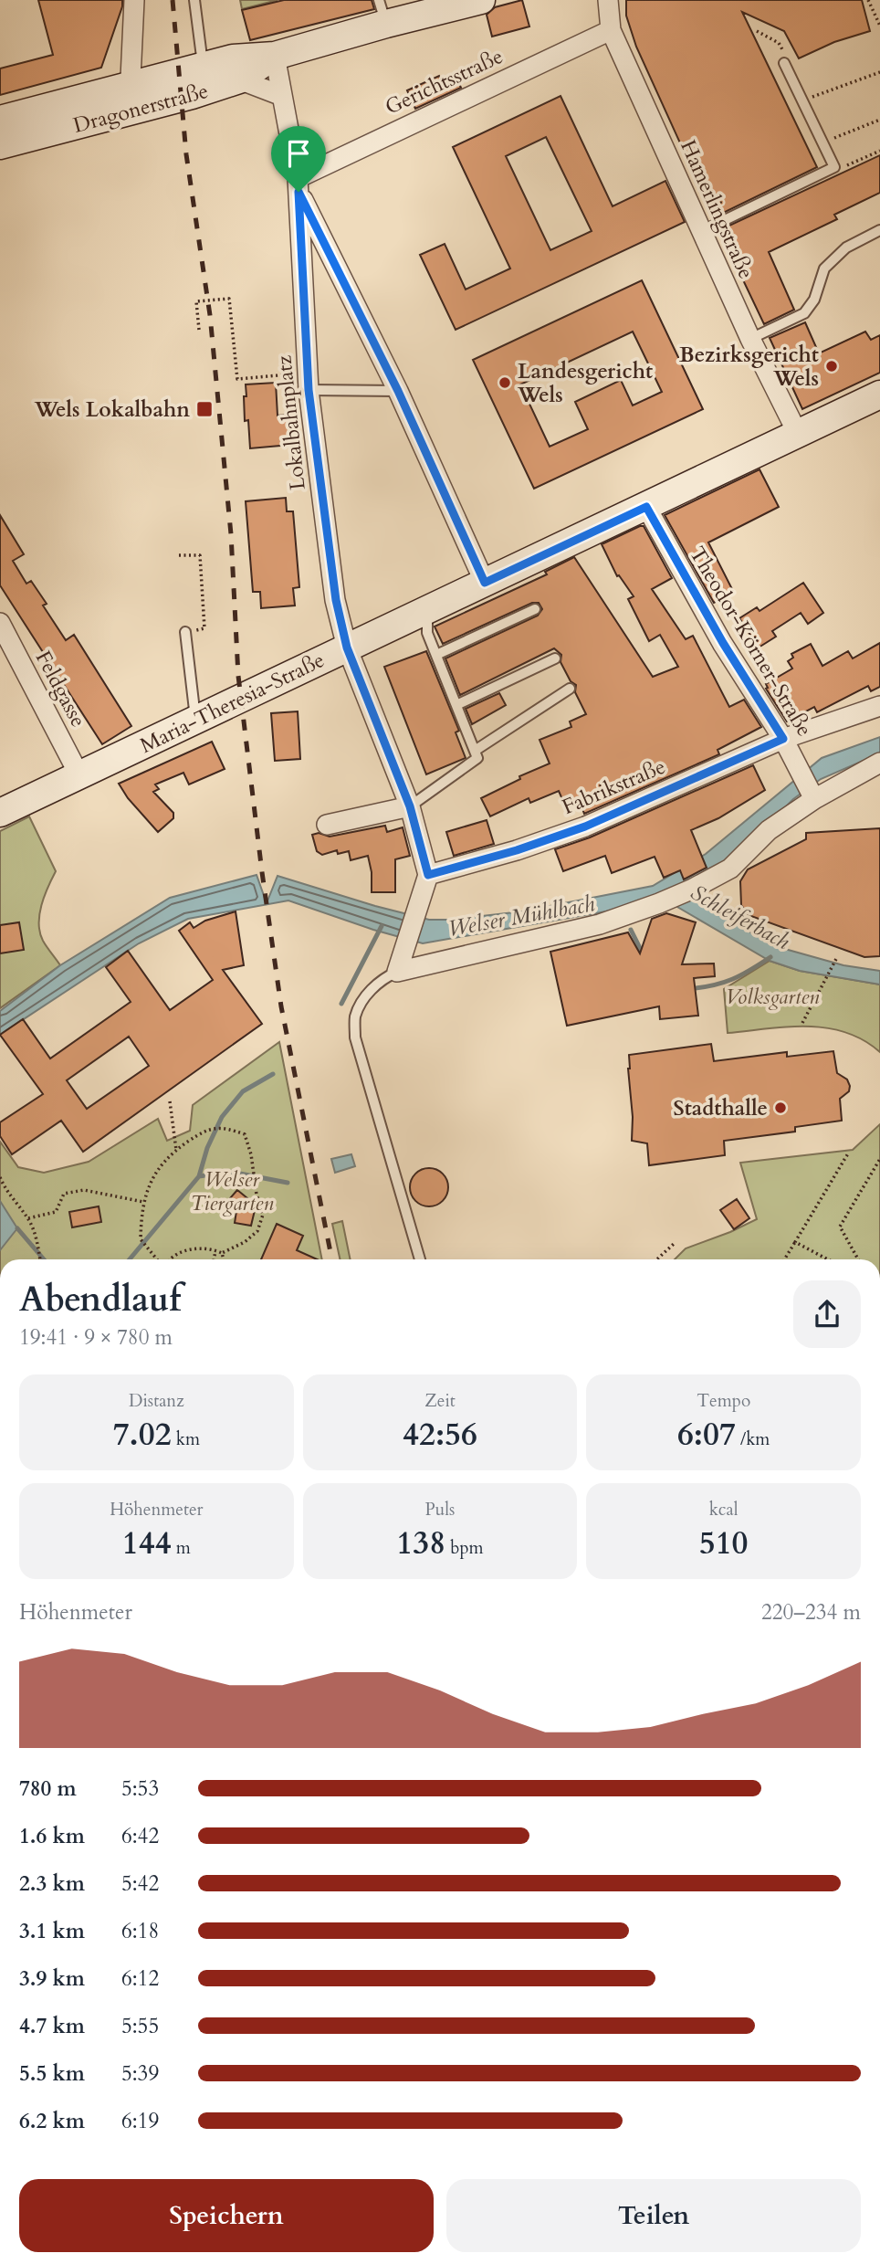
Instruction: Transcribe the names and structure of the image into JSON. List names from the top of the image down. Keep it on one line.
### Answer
{"streets":{"main road":["Dragonerstraße","Maria-Theresia-Straße"],"street":["Gerichtsstraße","Hamerlingstraße","Lokalbahnplatz","Theodor-Körner-Straße","Feldgasse","Fabrikstraße"]},"crossings":[["Gerichtsstraße","Hamerlingstraße"],["Gerichtsstraße","Lokalbahnplatz"],["Dragonerstraße","Lokalbahnplatz"],["Hamerlingstraße","Maria-Theresia-Straße"],["Lokalbahnplatz","Maria-Theresia-Straße"],["Theodor-Körner-Straße","Maria-Theresia-Straße"],["Theodor-Körner-Straße","Fabrikstraße"],["Feldgasse","Maria-Theresia-Straße"]],"water":["Welser Mühlbach","Schleiferbach"],"parks":["Volksgarten","Welser Tiergarten"],"places":{"other":["Bezirksgericht Wels","Landesgericht Wels","Stadthalle"],"transit":["Wels Lokalbahn"]},"page":{"heading":["Abendlauf","19:41 · 9 × 780 m"],"stats":[["Distanz","7.02 km"],["Zeit","42:56"],["Tempo","6:07 /km"],["Höhenmeter","144 m"],["Puls","138 bpm"],["kcal","510"]],"chart":["Höhenmeter","220–234 m"],"list":[{"name":"780 m","note":"5:53"},{"name":"1.6 km","note":"6:42"},{"name":"2.3 km","note":"5:42"},{"name":"3.1 km","note":"6:18"},{"name":"3.9 km","note":"6:12"},{"name":"4.7 km","note":"5:55"},{"name":"5.5 km","note":"5:39"},{"name":"6.2 km","note":"6:19"}],"buttons":["Speichern","Teilen"]}}
